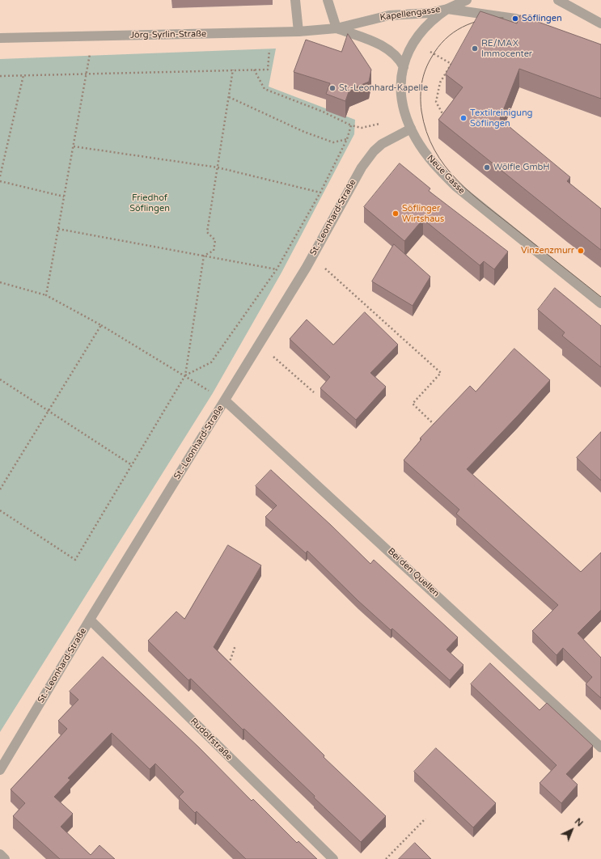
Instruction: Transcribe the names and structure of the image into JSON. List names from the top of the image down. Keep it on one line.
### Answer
{"streets":{"street":["Kapellengasse","Jörg-Syrlin-Straße","Neue Gasse","St.-Leonhard-Straße","Bei den Quellen","Rudolfstraße"]},"crossings":[["Kapellengasse","Jörg-Syrlin-Straße"],["Kapellengasse","Neue Gasse"],["Neue Gasse","St.-Leonhard-Straße"],["St.-Leonhard-Straße","Bei den Quellen"],["St.-Leonhard-Straße","Rudolfstraße"]],"parks":["Friedhof Söflingen"],"places":["Söflingen","RE/MAX Immocenter","St.-Leonhard-Kapelle","Textilreinigung Söflingen","Wölfle GmbH","Söflinger Wirtshaus","Vinzenzmurr"],"north":"top right"}
